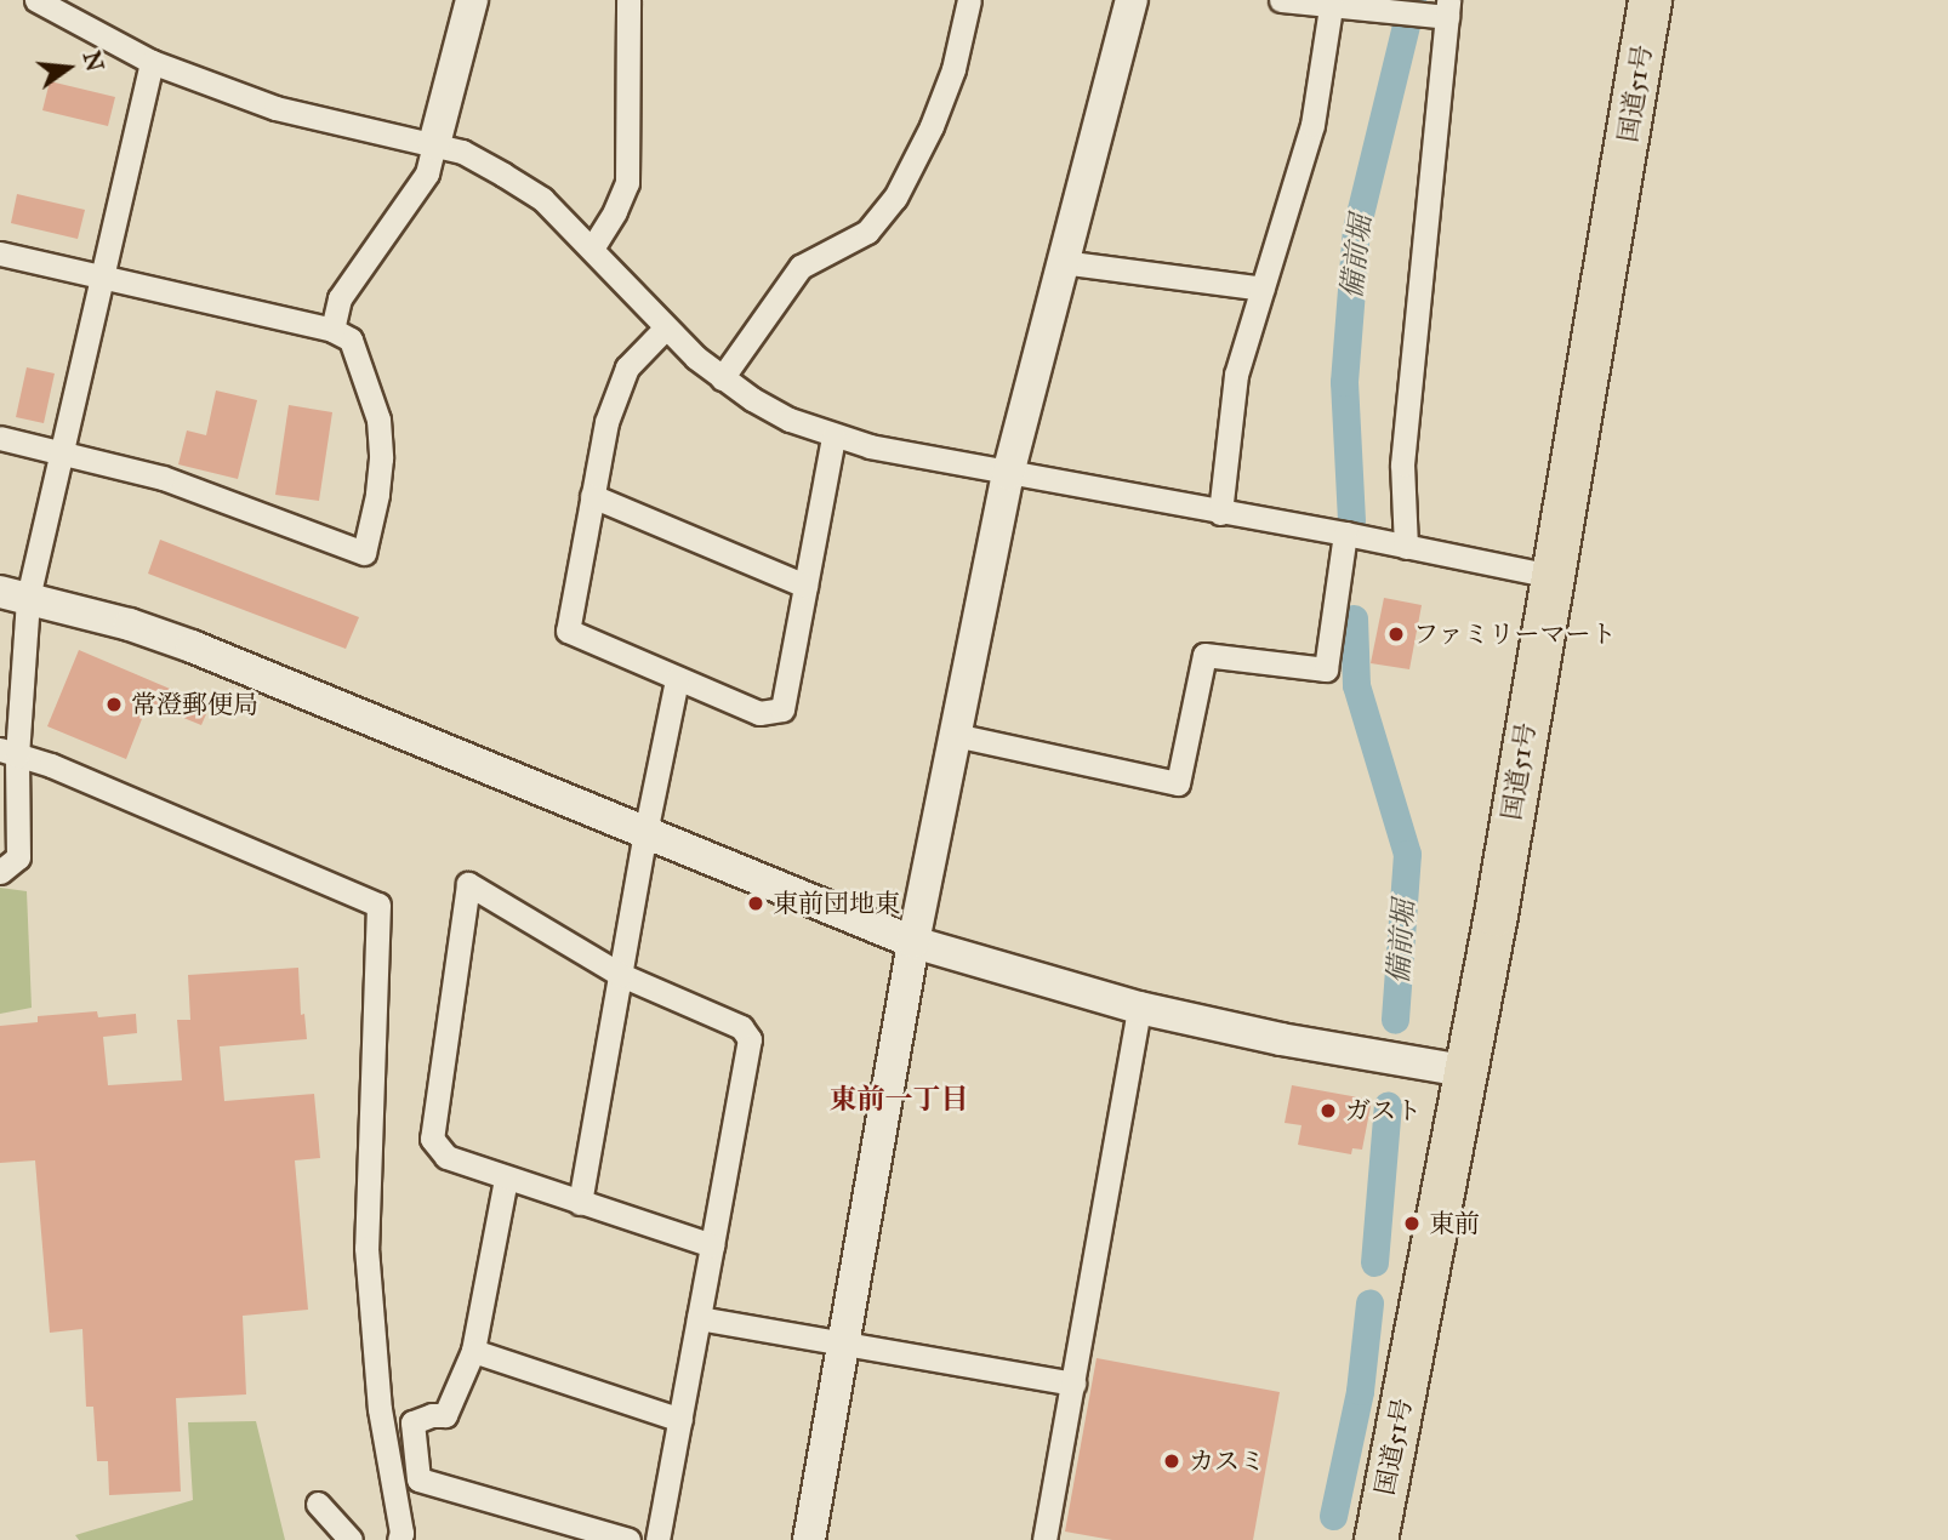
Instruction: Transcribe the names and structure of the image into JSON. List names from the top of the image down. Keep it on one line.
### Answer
{"streets":{"highway":["国道51号"]},"districts":["東前一丁目"],"water":["備前堀"],"places":["ファミリーマート","常澄郵便局","東前団地東","ガスト","東前","カスミ"],"north":"right"}
